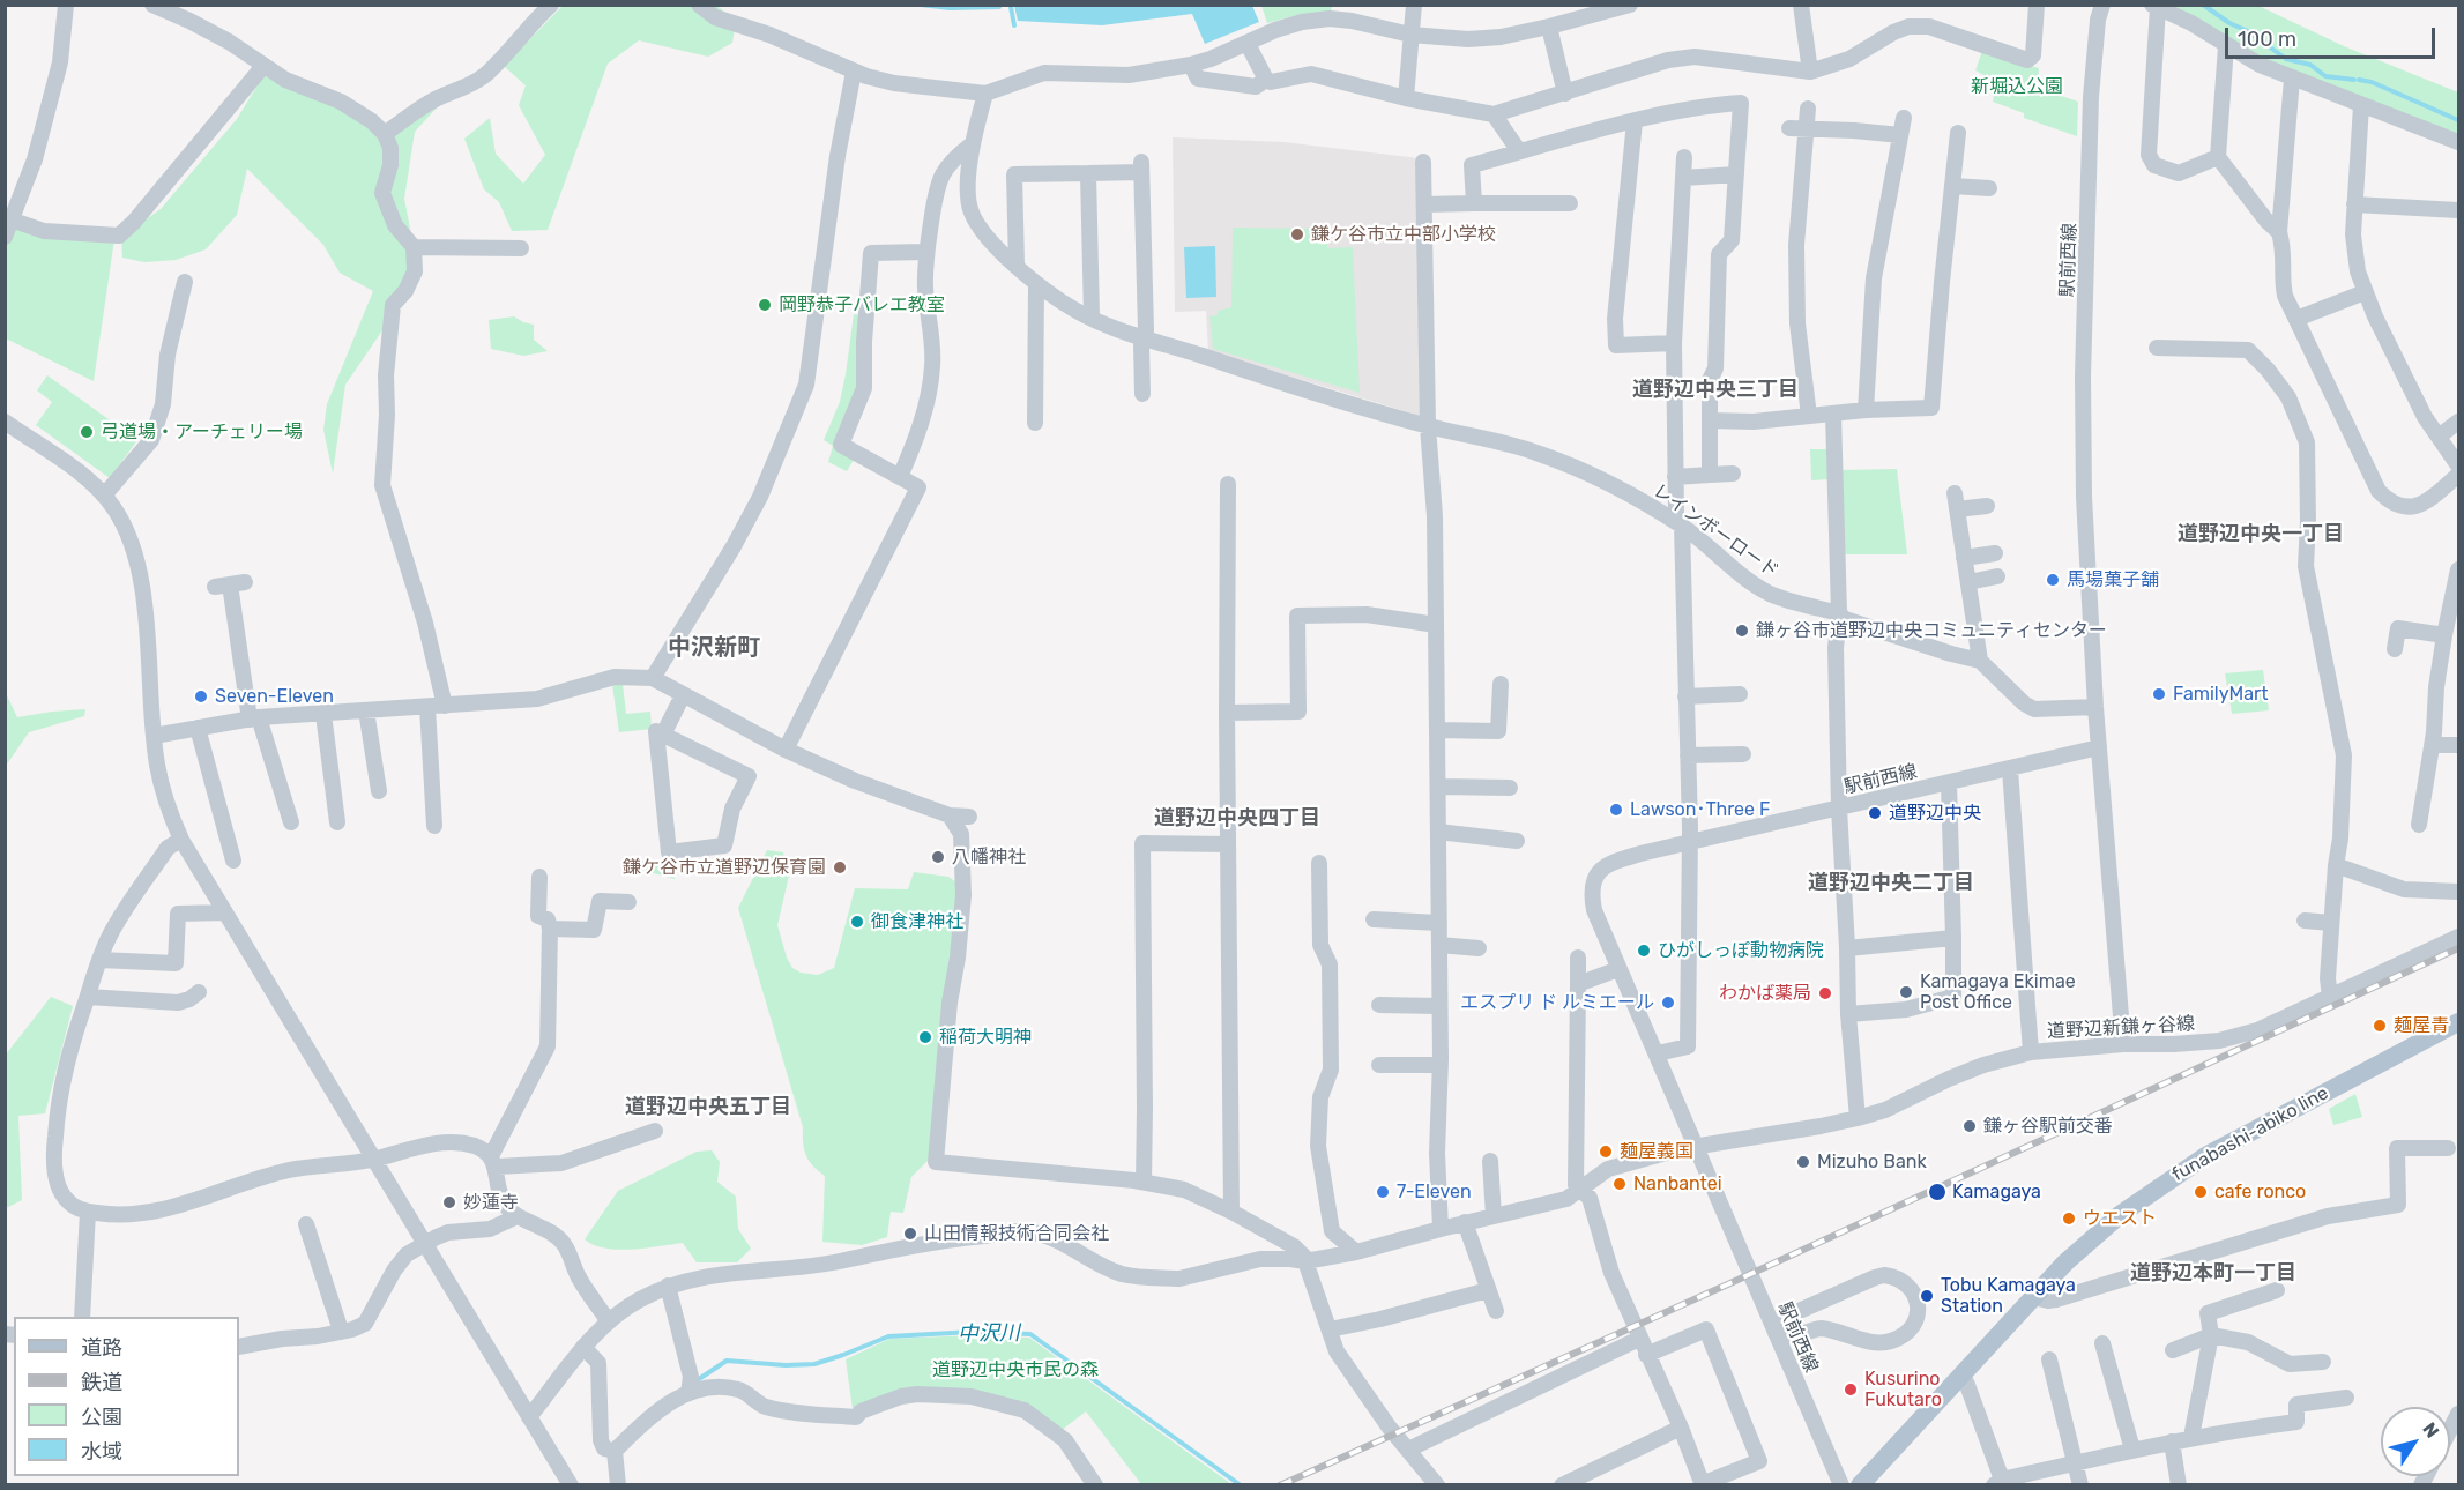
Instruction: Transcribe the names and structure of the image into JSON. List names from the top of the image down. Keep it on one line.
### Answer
{"streets":{"main road":["funabashi-abiko line"],"street":["駅前西線","レインボーロード","道野辺新鎌ヶ谷線"]},"crossings":[["駅前西線","道野辺新鎌ヶ谷線"]],"districts":["道野辺中央三丁目","道野辺中央一丁目","中沢新町","道野辺中央四丁目","道野辺中央二丁目","道野辺中央五丁目","道野辺本町一丁目"],"water":["中沢川"],"parks":["新堀込公園","道野辺中央市民の森"],"places":["鎌ケ谷市立中部小学校","岡野恭子バレエ教室","弓道場・アーチェリー場","馬場菓子舗","鎌ヶ谷市道野辺中央コミュニティセンター","FamilyMart","Seven-Eleven","Lawson･Three F","道野辺中央","八幡神社","鎌ケ谷市立道野辺保育園","御食津神社","ひがしっぽ動物病院","Kamagaya Ekimae Post Office","わかば薬局","エスプリ ド ルミエール","麺屋青","稲荷大明神","鎌ヶ谷駅前交番","麺屋義国","Mizuho Bank","Nanbantei","7-Eleven","Kamagaya","cafe ronco","妙蓮寺","ウエスト","山田情報技術合同会社","Tobu Kamagaya Station","Kusurino Fukutaro"],"legend":["道路","鉄道","公園","水域"],"scale_bar":"100 m","north":"top right"}
